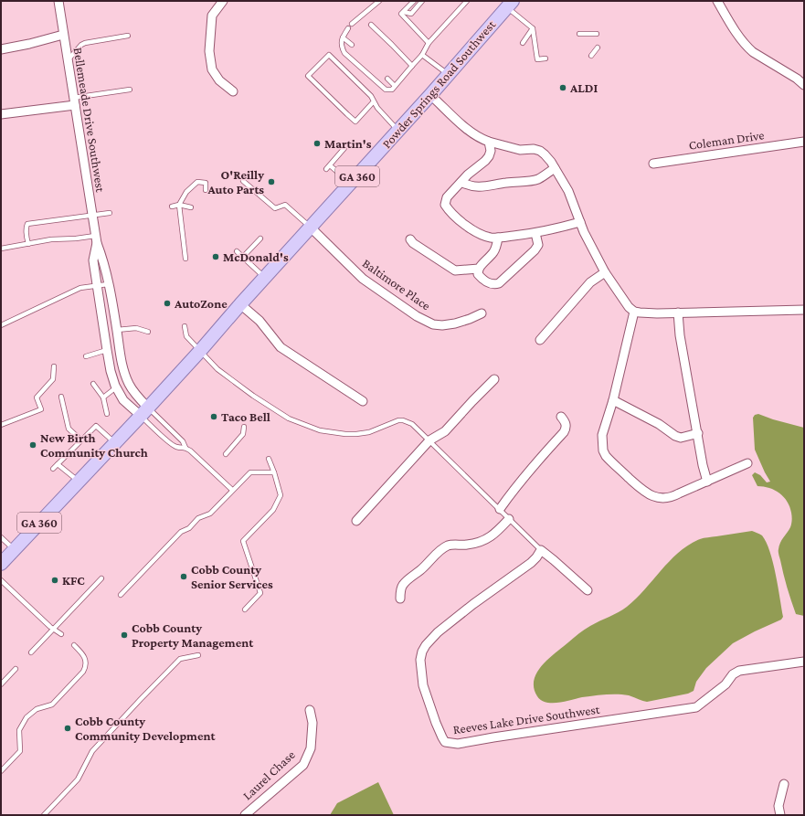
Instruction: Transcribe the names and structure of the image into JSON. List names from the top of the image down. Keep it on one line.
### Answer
{"streets":{"main road":["Powder Springs Road Southwest","GA 360"],"street":["Bellemeade Drive Southwest","Coleman Drive","Baltimore Place","Reeves Lake Drive Southwest","Laurel Chase"]},"crossings":[["Powder Springs Road Southwest","Bellemeade Drive Southwest"],["Powder Springs Road Southwest","GA 360"],["Powder Springs Road Southwest","Baltimore Place"],["Bellemeade Drive Southwest","GA 360"]],"places":["ALDI","Martin's","O'Reilly Auto Parts","McDonald's","AutoZone","Taco Bell","New Birth Community Church","Cobb County Senior Services","KFC","Cobb County Property Management","Cobb County Community Development"]}
